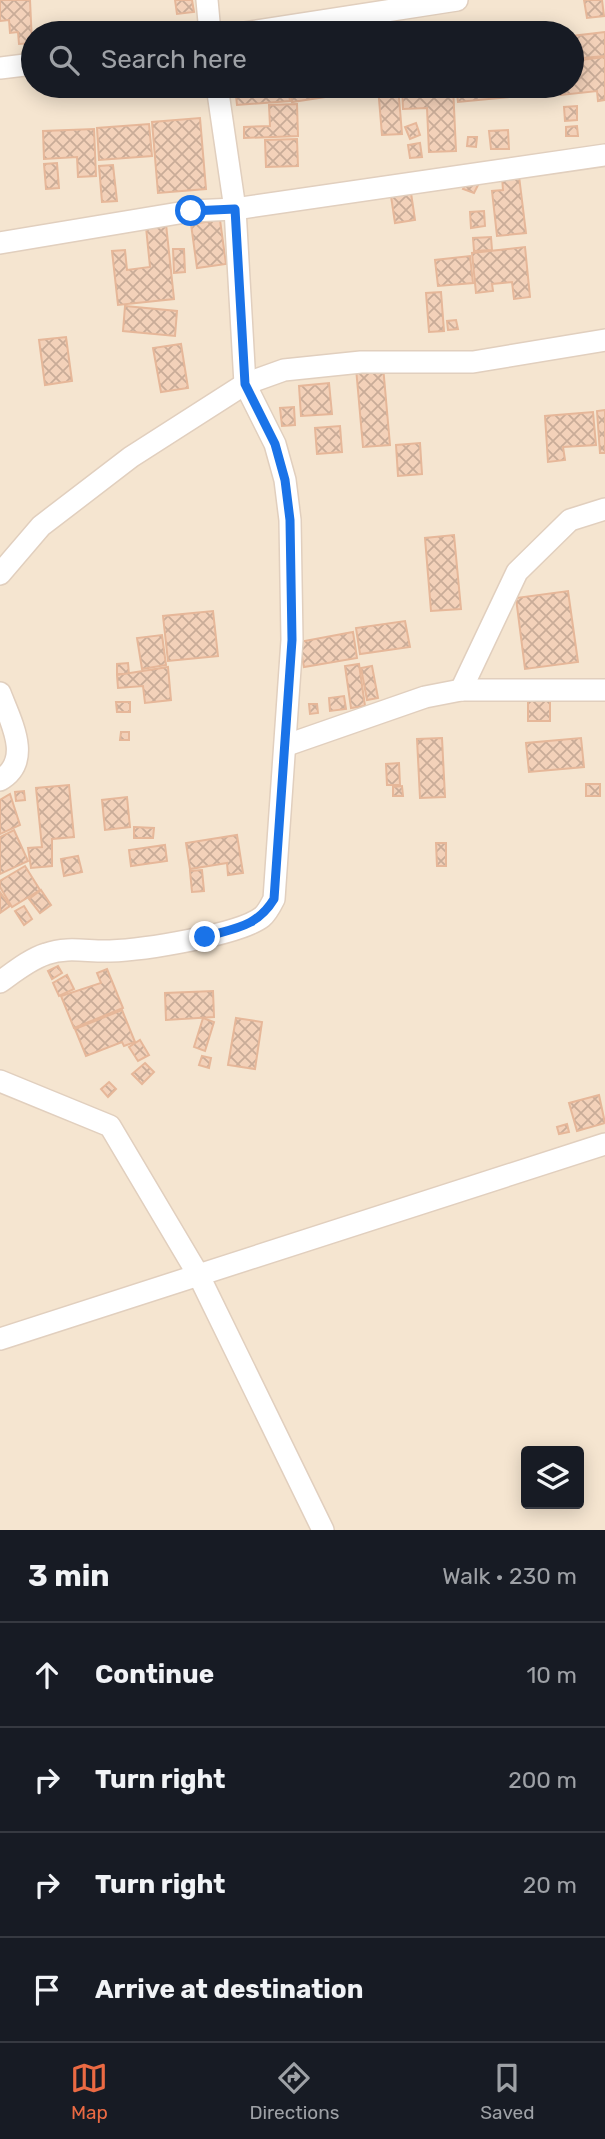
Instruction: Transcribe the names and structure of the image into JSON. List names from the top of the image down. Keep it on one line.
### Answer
{"page":{"search":"Search here","heading":["3 min","Walk · 230 m"],"list":[["Continue","10 m"],["Turn right","200 m"],["Turn right","20 m"],"Arrive at destination"],"nav":["Map","Directions","Saved"]}}
